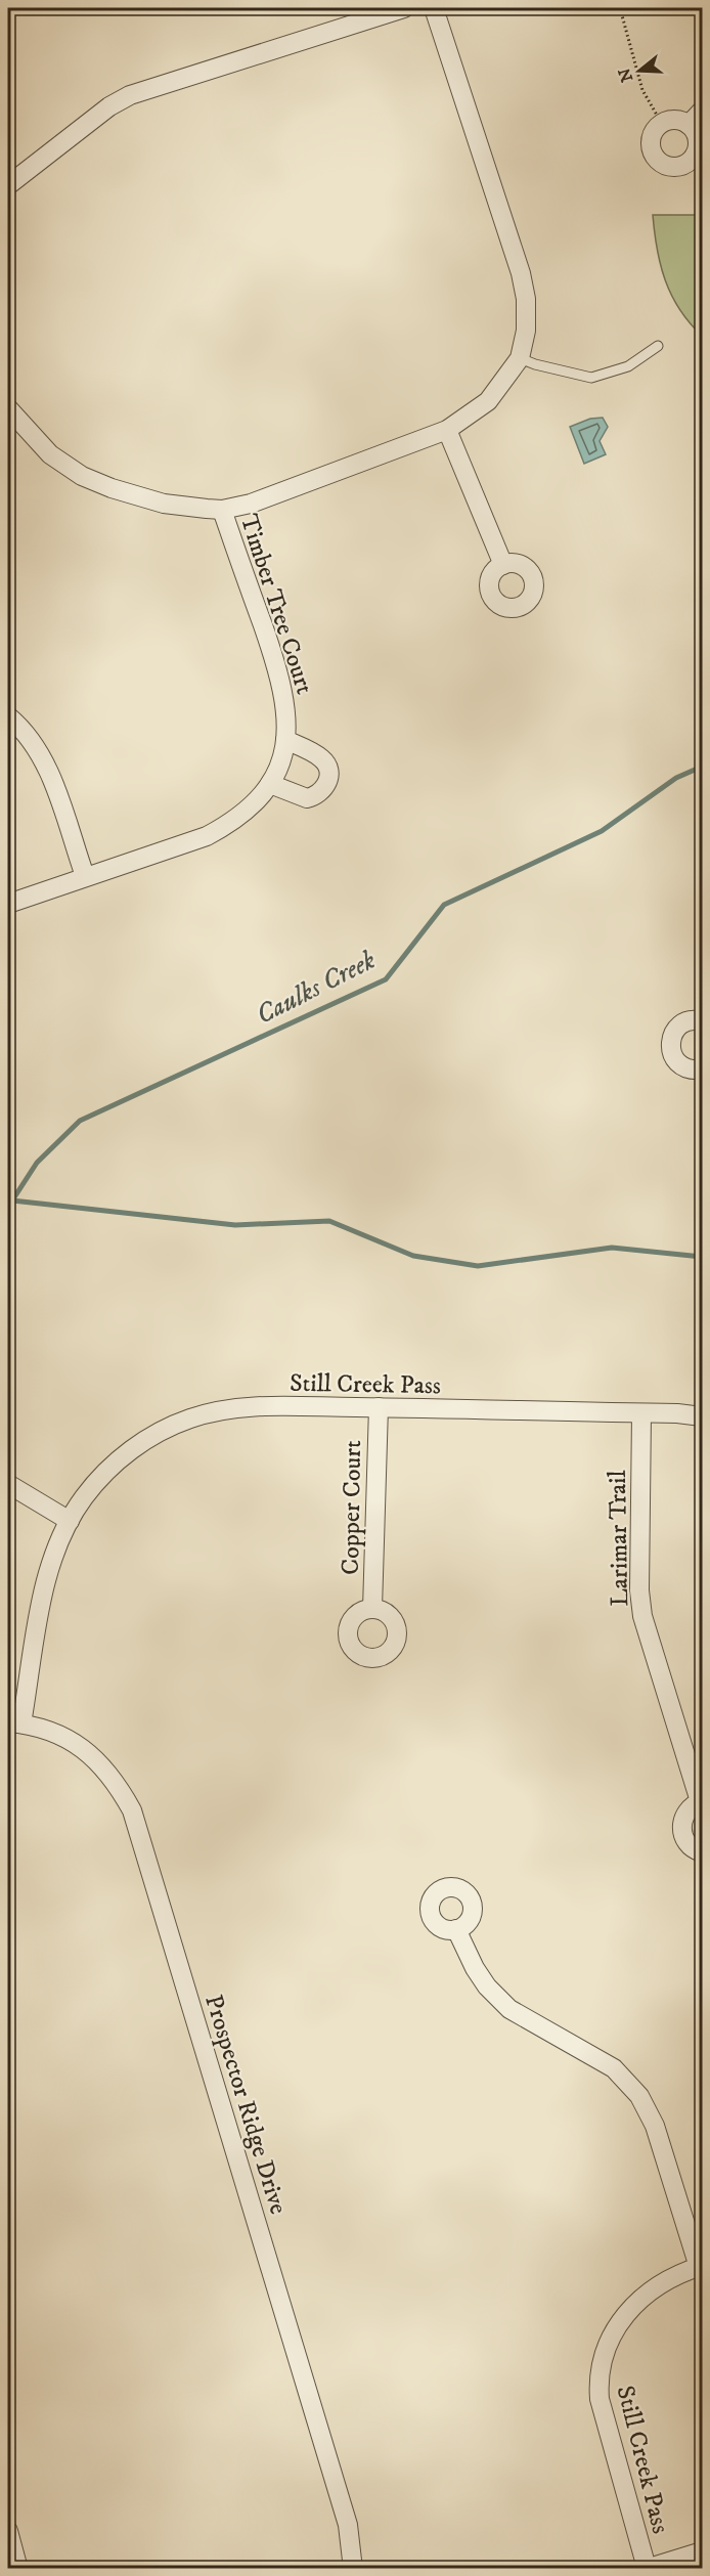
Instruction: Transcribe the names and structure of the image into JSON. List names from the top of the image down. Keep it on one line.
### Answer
{"streets":{"street":["Timber Tree Court","Still Creek Pass","Copper Court","Larimar Trail","Prospector Ridge Drive"]},"crossings":[["Still Creek Pass","Copper Court"],["Still Creek Pass","Larimar Trail"],["Still Creek Pass","Prospector Ridge Drive"]],"water":["Caulks Creek"],"north":"left"}
